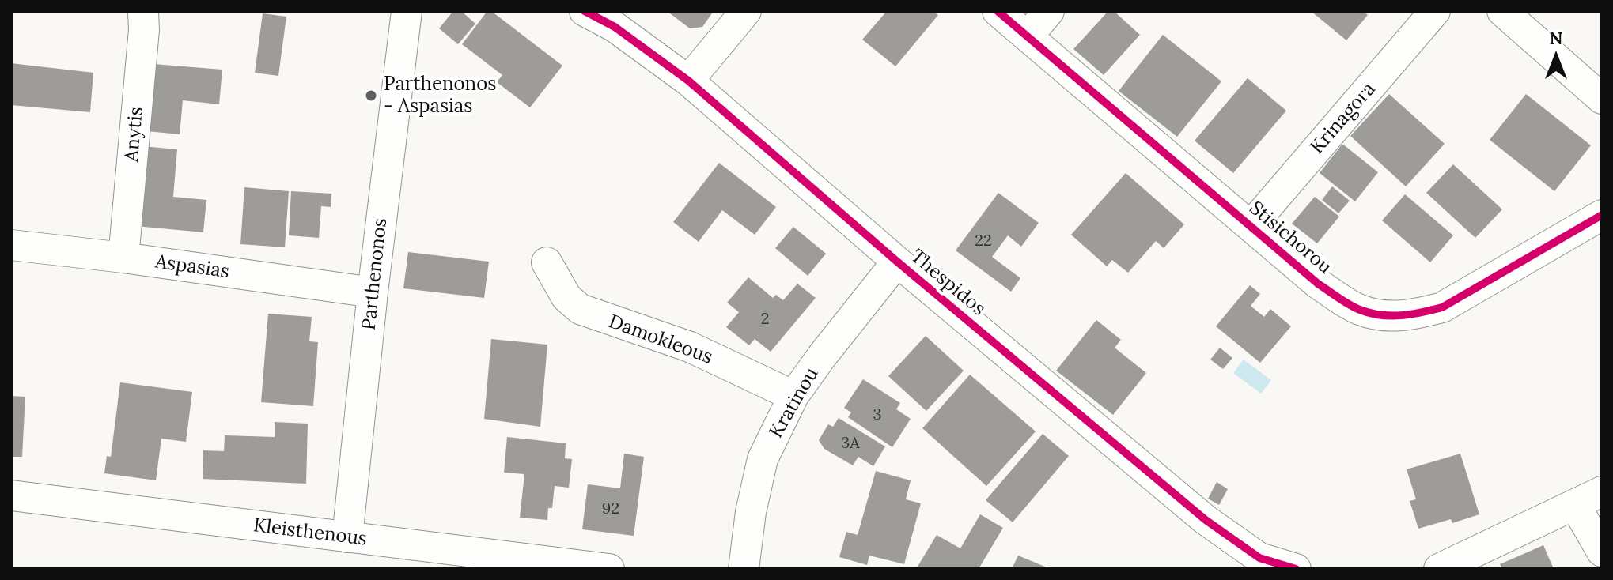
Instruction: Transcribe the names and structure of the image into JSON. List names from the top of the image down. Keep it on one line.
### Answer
{"streets":{"street":["Krinagora","Anytis","Stisichorou","Aspasias","Parthenonos","Thespidos","Damokleous","Kratinou","Kleisthenous"]},"crossings":[["Krinagora","Stisichorou"],["Anytis","Aspasias"],["Aspasias","Parthenonos"],["Parthenonos","Kleisthenous"],["Thespidos","Kratinou"],["Damokleous","Kratinou"]],"places":["Parthenonos - Aspasias"],"house_numbers":["22","2","3","3A","92"],"north":"top"}
